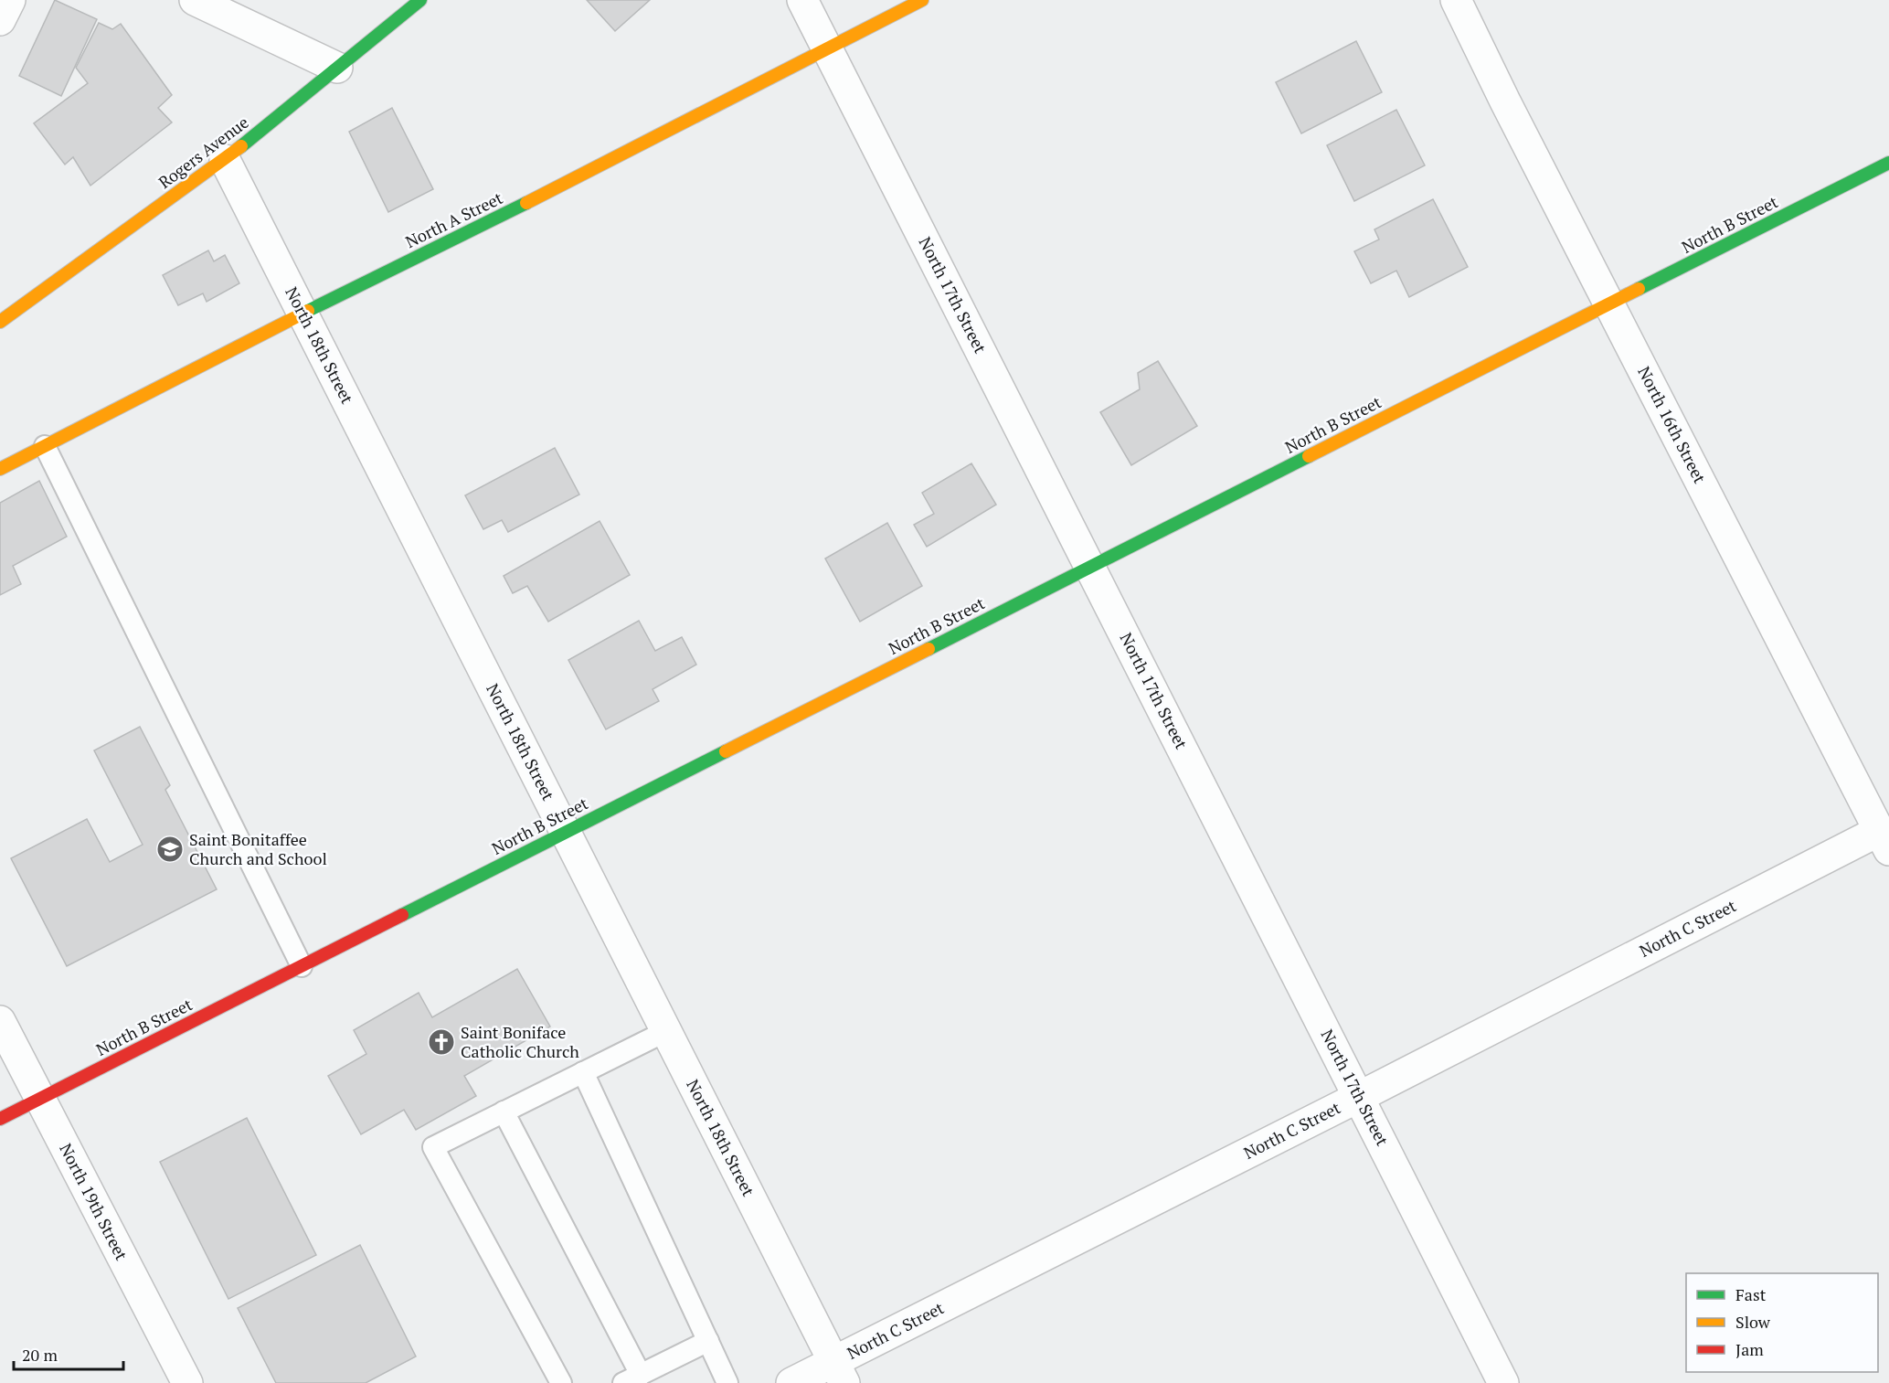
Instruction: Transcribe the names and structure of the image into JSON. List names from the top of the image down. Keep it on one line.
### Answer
{"streets":{"street":["Rogers Avenue","North A Street","North B Street","North 17th Street","North 18th Street","North 16th Street","North C Street","North 19th Street"]},"crossings":[["Rogers Avenue","North 18th Street"],["North A Street","North 17th Street"],["North A Street","North 18th Street"],["North B Street","North 17th Street"],["North B Street","North 18th Street"],["North B Street","North 16th Street"],["North B Street","North 19th Street"],["North 17th Street","North C Street"],["North 18th Street","North C Street"],["North 16th Street","North C Street"]],"places":{"school or university":["Saint Bonitaffee Church and School"],"church":["Saint Boniface Catholic Church"]},"legend":["Fast","Slow","Jam"],"scale_bar":"20 m"}
